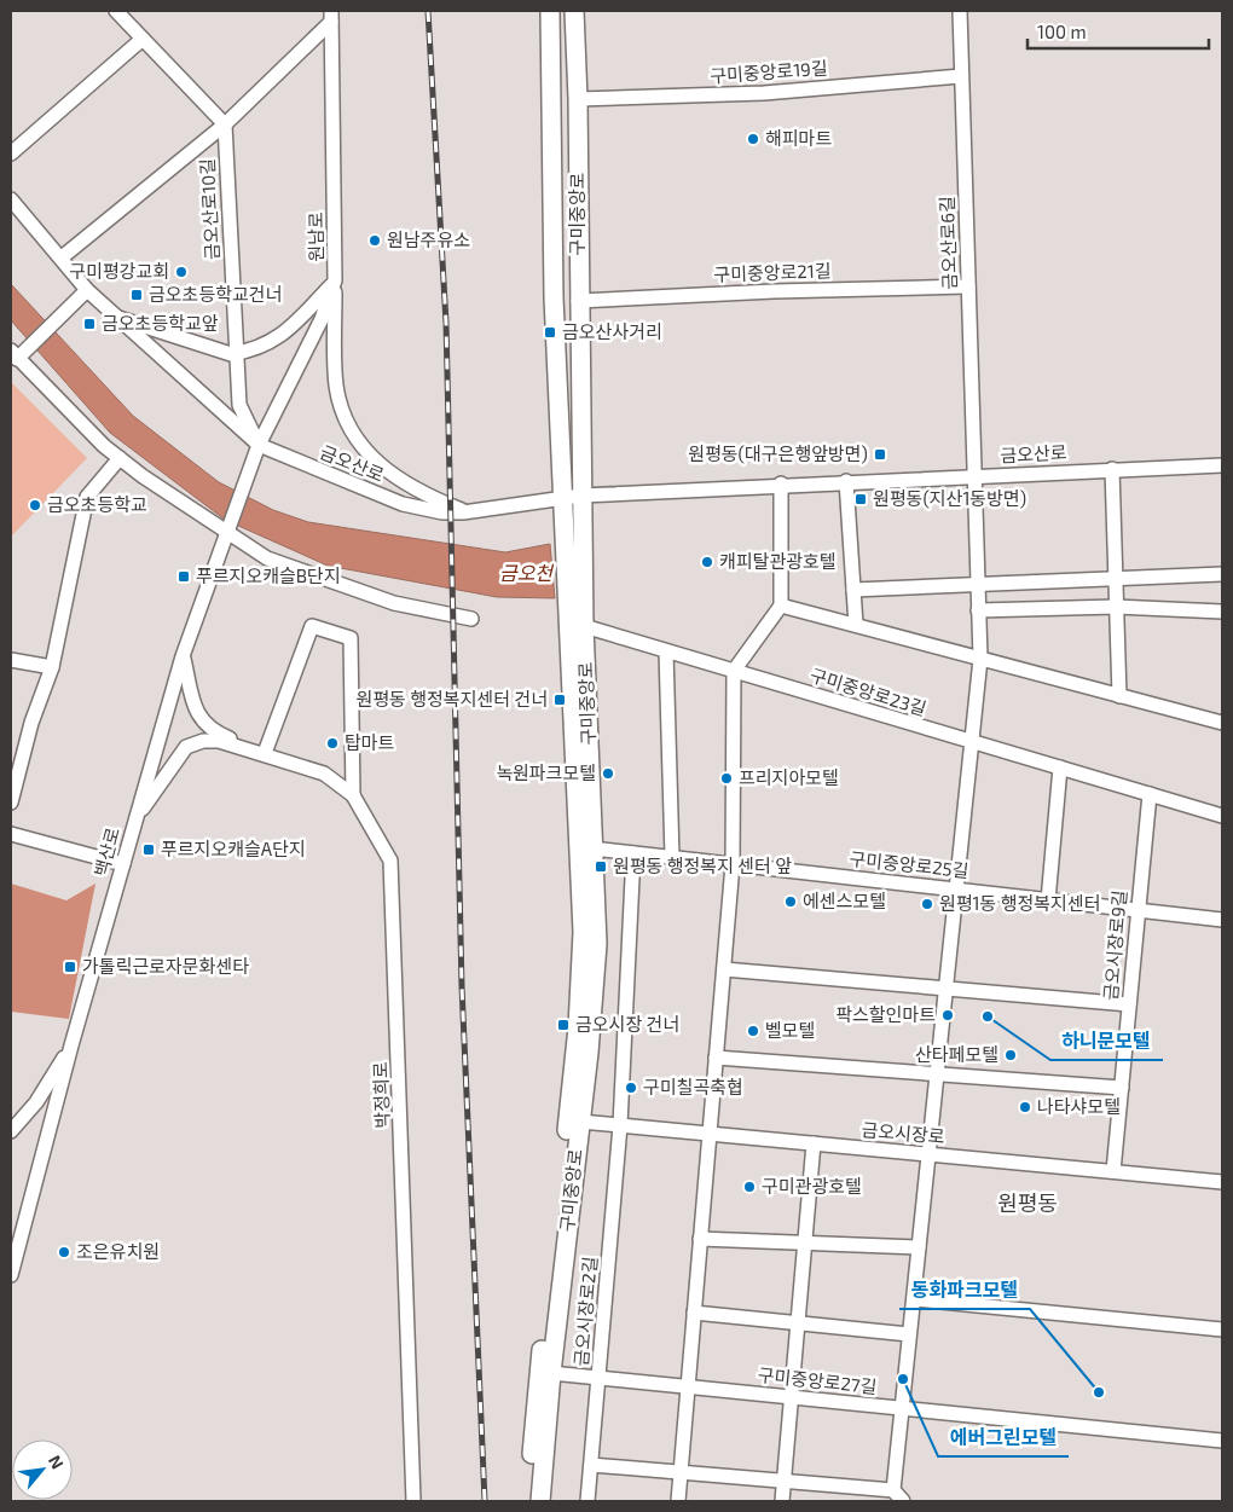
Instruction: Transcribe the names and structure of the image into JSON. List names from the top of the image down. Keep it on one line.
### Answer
{"streets":{"main road":["구미중앙로"],"street":["구미중앙로19길","금오산로10길","원남로","금오산로6길","구미중앙로21길","금오산로","구미중앙로23길","백산로","구미중앙로25길","금오시장로9길","박정희로","금오시장로","금오시장로2길","구미중앙로27길"]},"crossings":[["구미중앙로19길","구미중앙로"],["구미중앙로19길","금오산로6길"],["금오산로10길","원남로"],["금오산로10길","금오산로"],["금오산로10길","백산로"],["구미중앙로","구미중앙로21길"],["구미중앙로","금오산로"],["구미중앙로","구미중앙로23길"],["구미중앙로","구미중앙로25길"],["구미중앙로","금오시장로"],["구미중앙로","구미중앙로27길"],["원남로","금오산로"],["원남로","백산로"],["금오산로6길","구미중앙로21길"],["금오산로6길","금오산로"],["금오산로6길","구미중앙로23길"],["금오산로6길","구미중앙로25길"],["금오산로6길","금오시장로"],["금오산로6길","구미중앙로27길"],["금오산로","백산로"],["구미중앙로23길","금오시장로9길"],["구미중앙로25길","금오시장로9길"],["구미중앙로25길","금오시장로2길"],["금오시장로9길","금오시장로"],["금오시장로","금오시장로2길"],["금오시장로2길","구미중앙로27길"]],"districts":["원평동"],"water":["금오천"],"places":{"other":["해피마트","원남주유소","구미평강교회","금오초등학교","캐피탈관광호텔","탑마트","녹원파크모텔","프리지아모텔","에센스모텔","원평1동 행정복지센터","팍스할인마트","하니문모텔","벨모텔","산타페모텔","구미칠곡축협","나타샤모텔","구미관광호텔","조은유치원","에버그린모텔","동화파크모텔"],"transit":["금오초등학교건너","금오초등학교앞","금오산사거리","원평동(대구은행앞방면)","원평동(지산1동방면)","푸르지오캐슬B단지","원평동 행정복지센터 건너","푸르지오캐슬A단지","원평동 행정복지 센터 앞","가톨릭근로자문화센타","금오시장 건너"]},"scale_bar":"100 m","north":"top right"}
